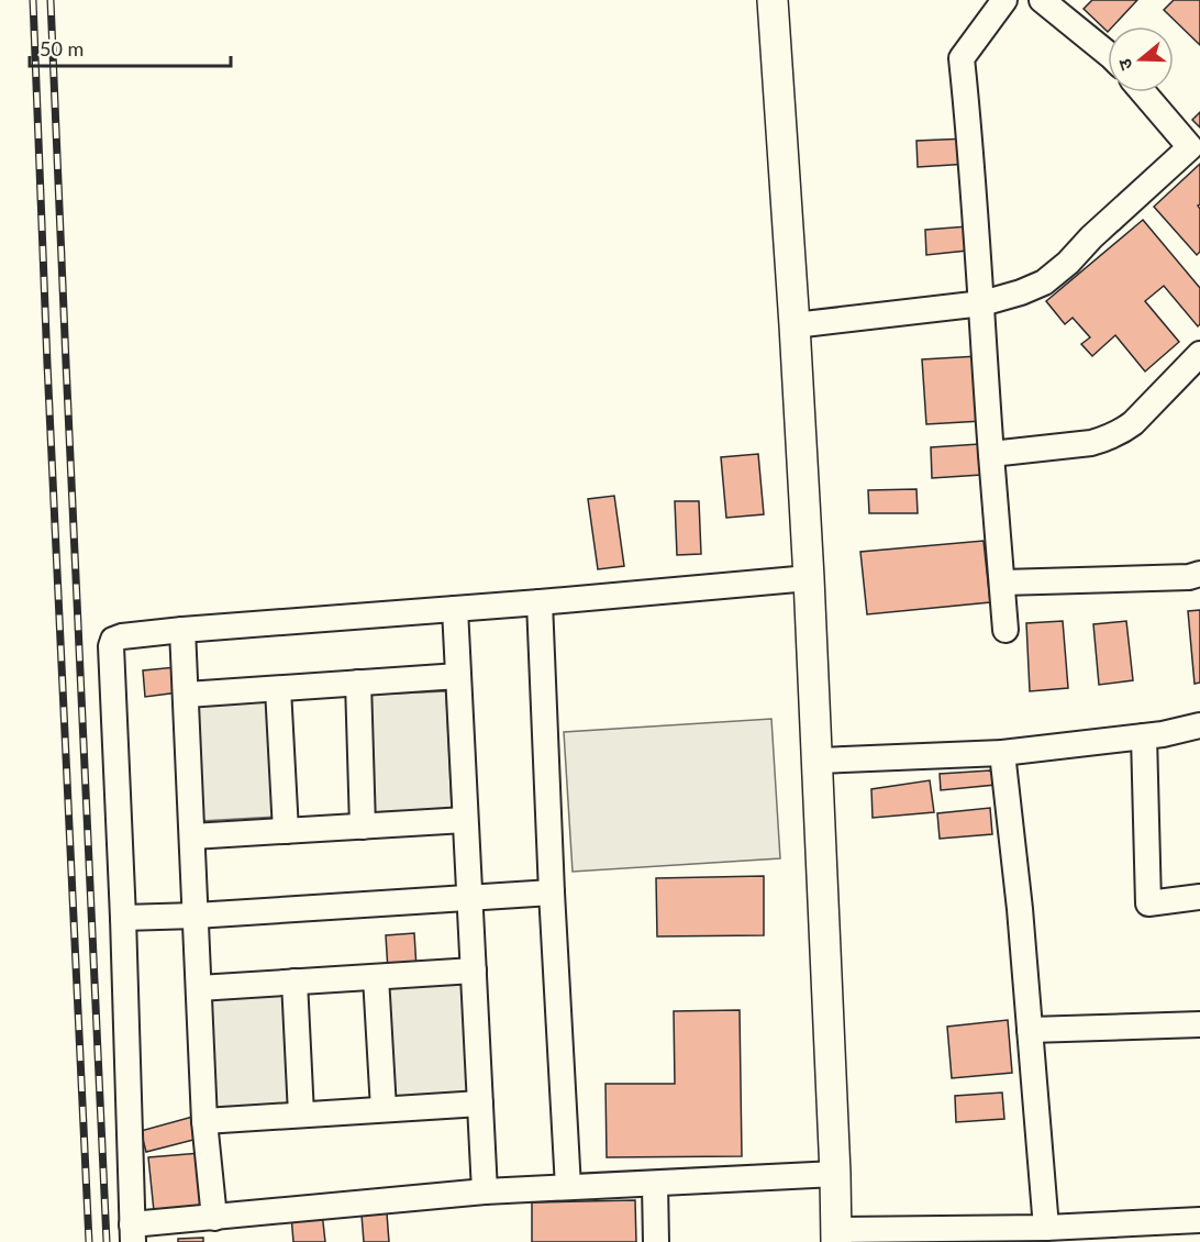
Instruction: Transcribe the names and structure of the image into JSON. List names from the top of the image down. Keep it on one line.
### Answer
{"scale_bar":"50 m","north":"left"}
